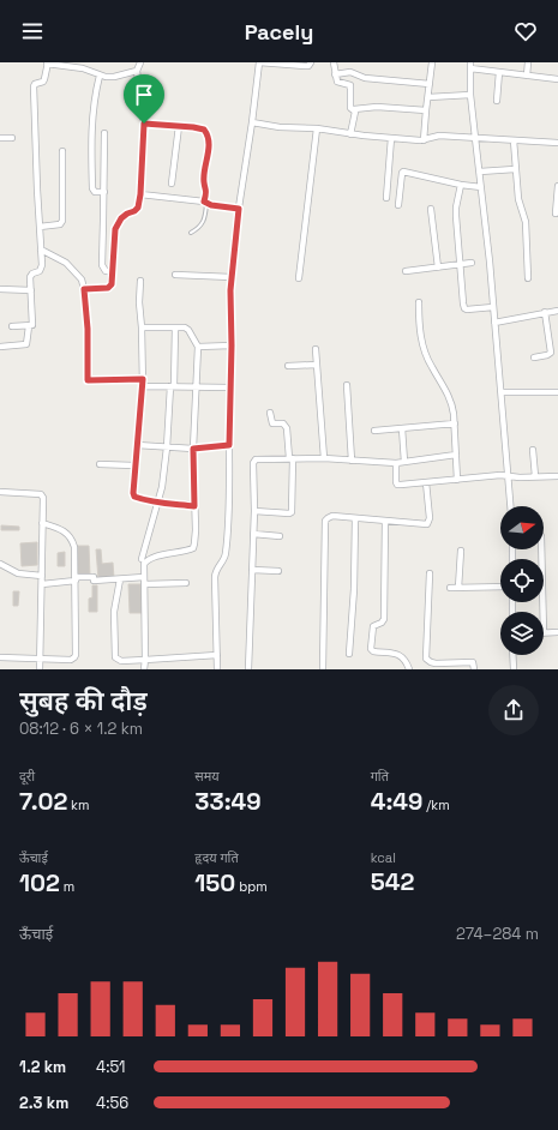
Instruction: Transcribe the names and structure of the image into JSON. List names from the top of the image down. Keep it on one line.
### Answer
{"north":"right","page":{"header":"Pacely","heading":["सुबह की दौड़","08:12 · 6 × 1.2 km"],"stats":[["दूरी","7.02 km"],["समय","33:49"],["गति","4:49 /km"],["ऊँचाई","102 m"],["हृदय गति","150 bpm"],["kcal","542"]],"chart":["ऊँचाई","274–284 m"],"list":[{"name":"1.2 km","note":"4:51"},{"name":"2.3 km","note":"4:56"}]}}
